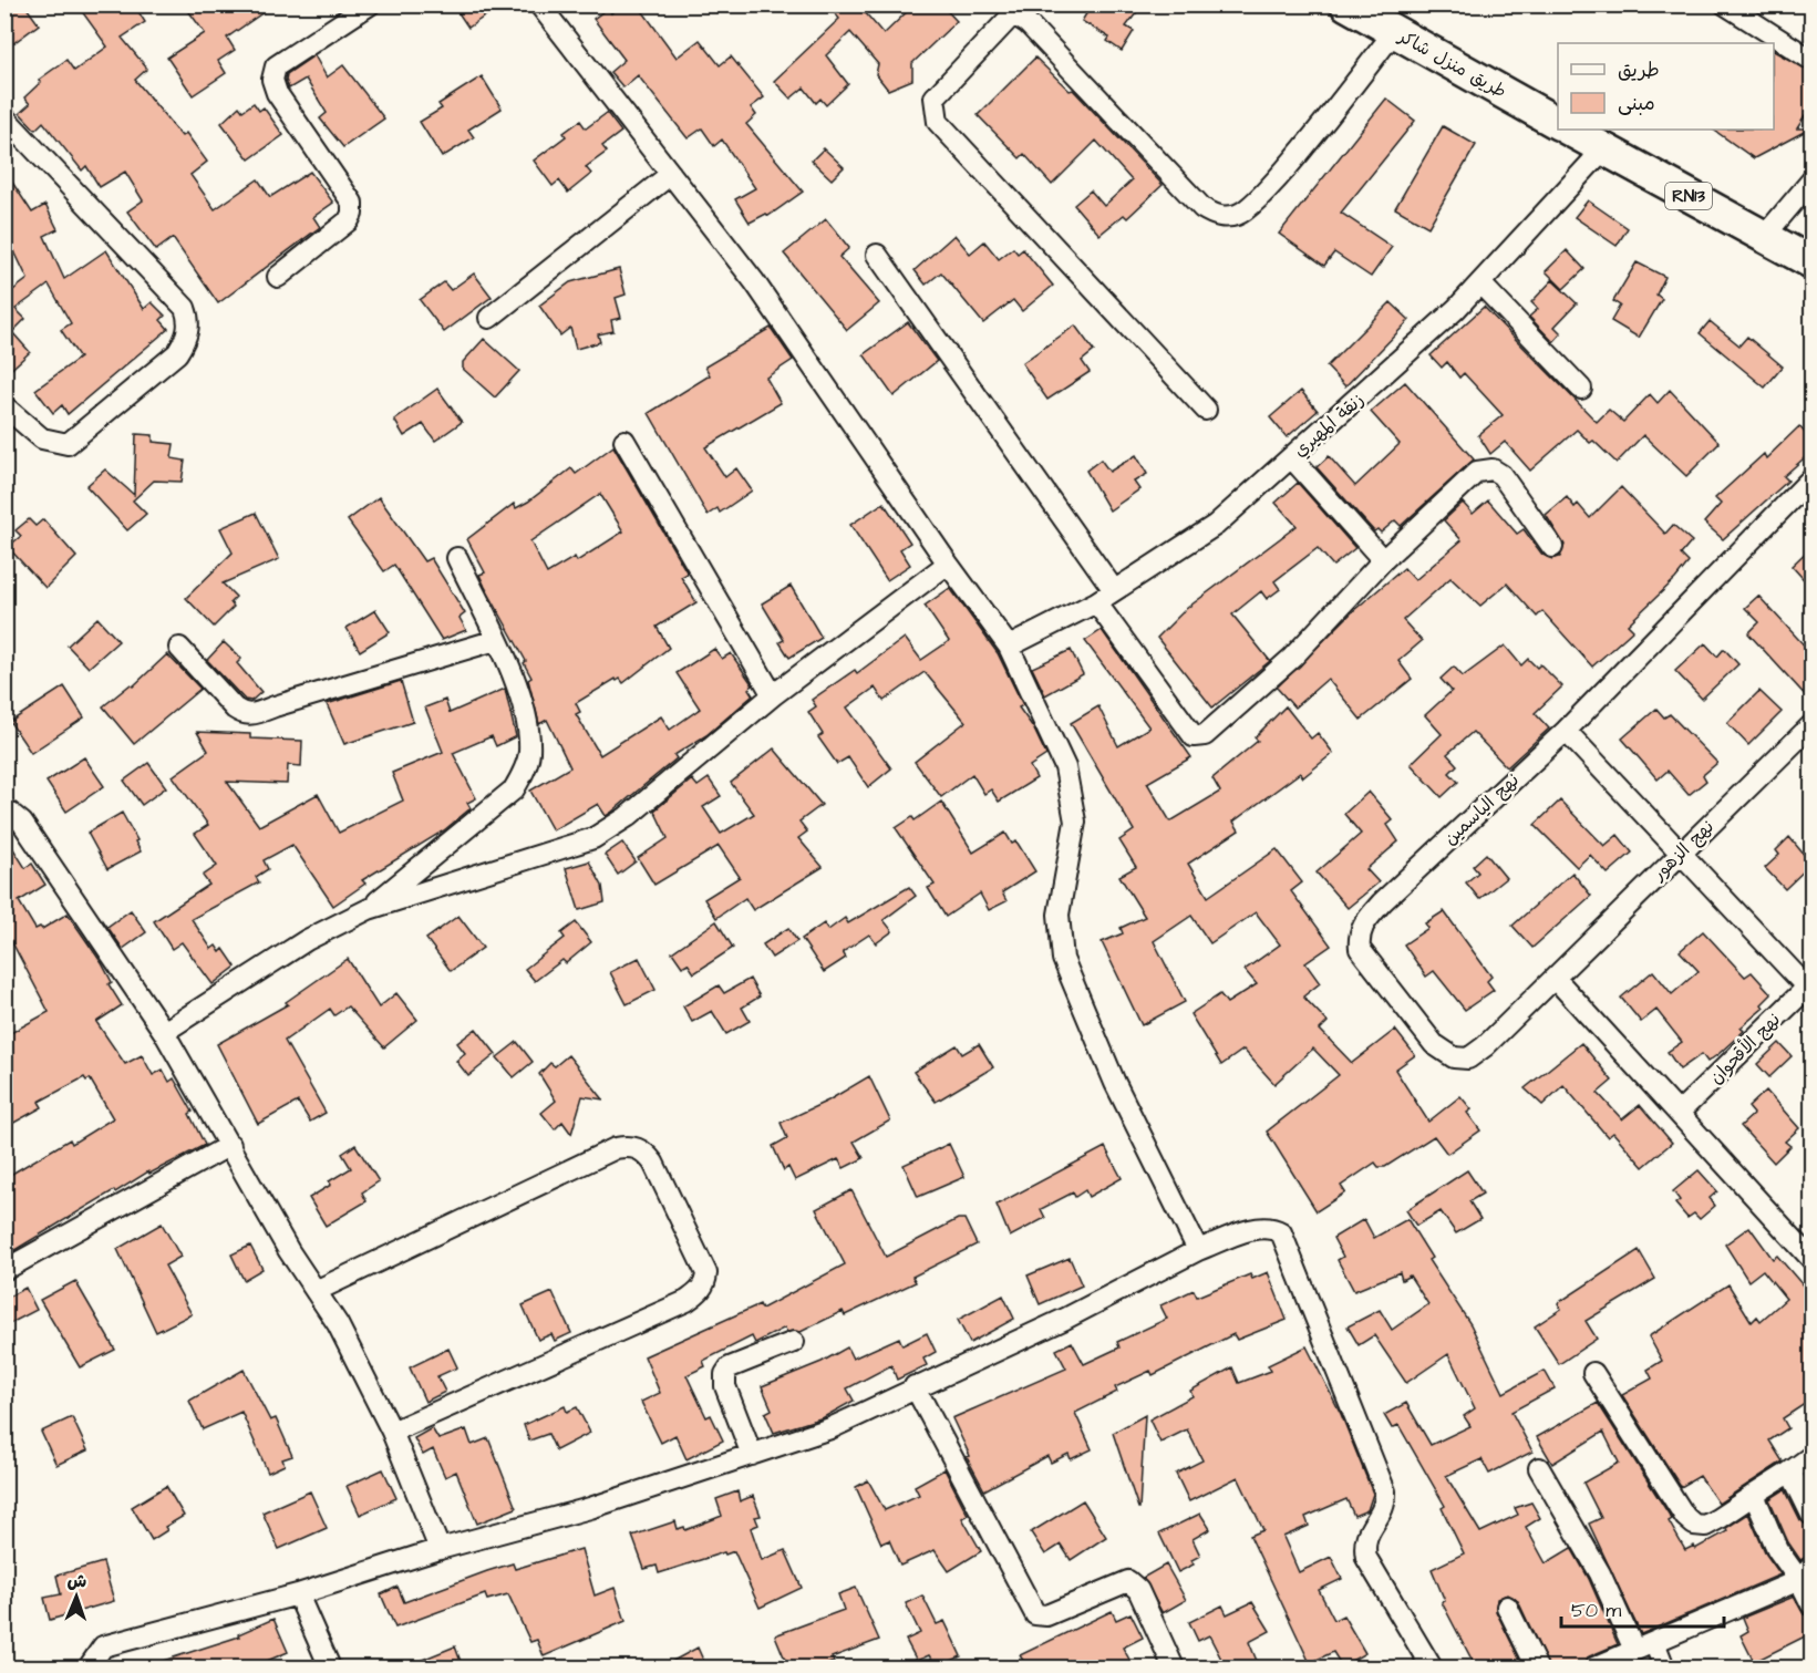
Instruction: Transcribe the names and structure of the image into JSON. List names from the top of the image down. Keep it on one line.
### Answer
{"streets":{"main road":["طريق منزل شاكر","RN13"],"street":["زنقة المهيري","نهج الياسمين","نهج الزهور","نهج الأقحوان"]},"crossings":[["RN13","زنقة المهيري"],["نهج الياسمين","نهج الزهور"]],"legend":["طريق","مبنى"],"scale_bar":"50 m","north":"top"}
